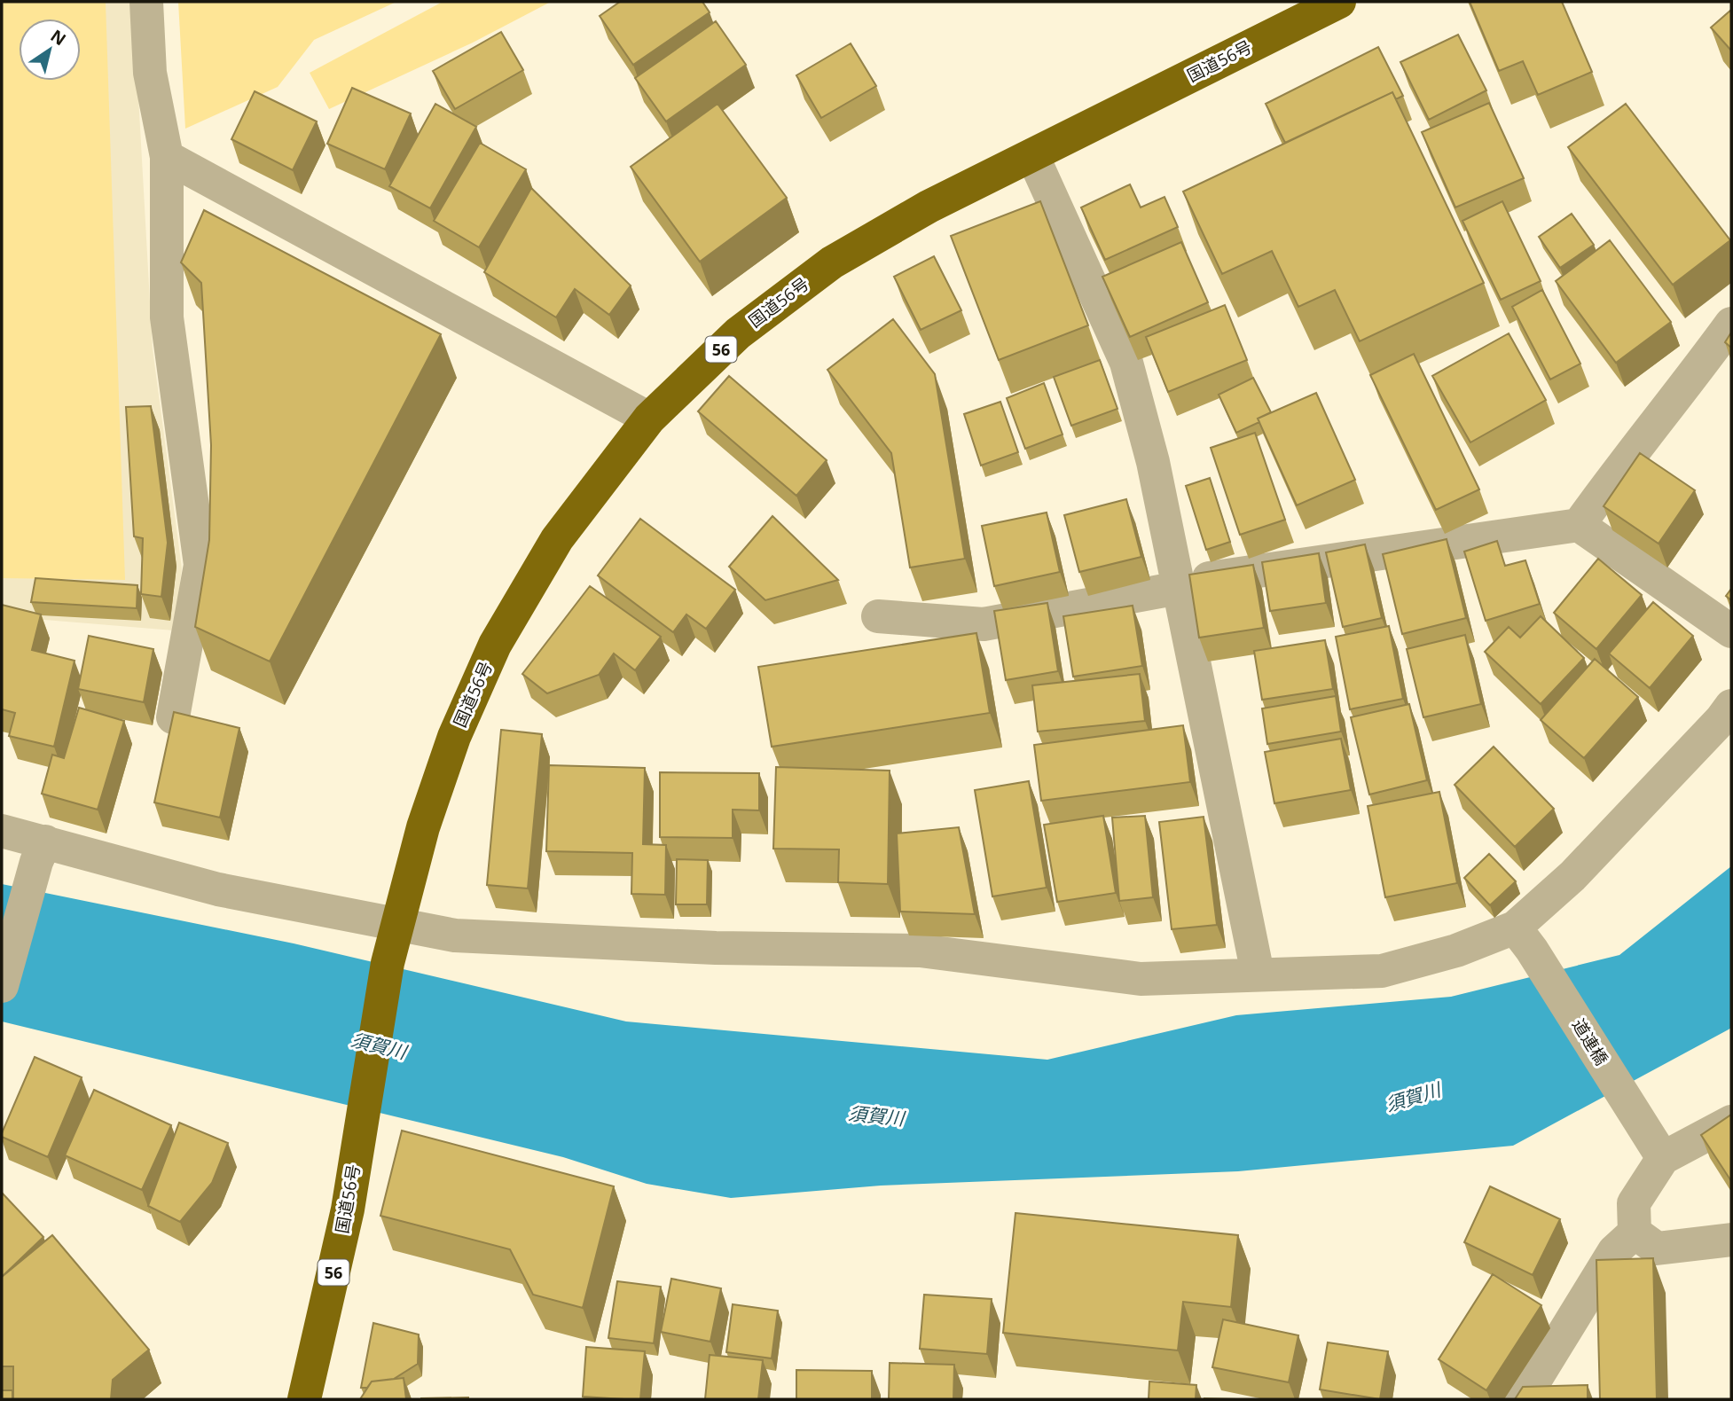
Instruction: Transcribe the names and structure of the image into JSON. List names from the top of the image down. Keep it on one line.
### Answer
{"streets":{"highway":["国道56号","56"],"street":["道連橋"]},"water":["須賀川"],"north":"top right"}
